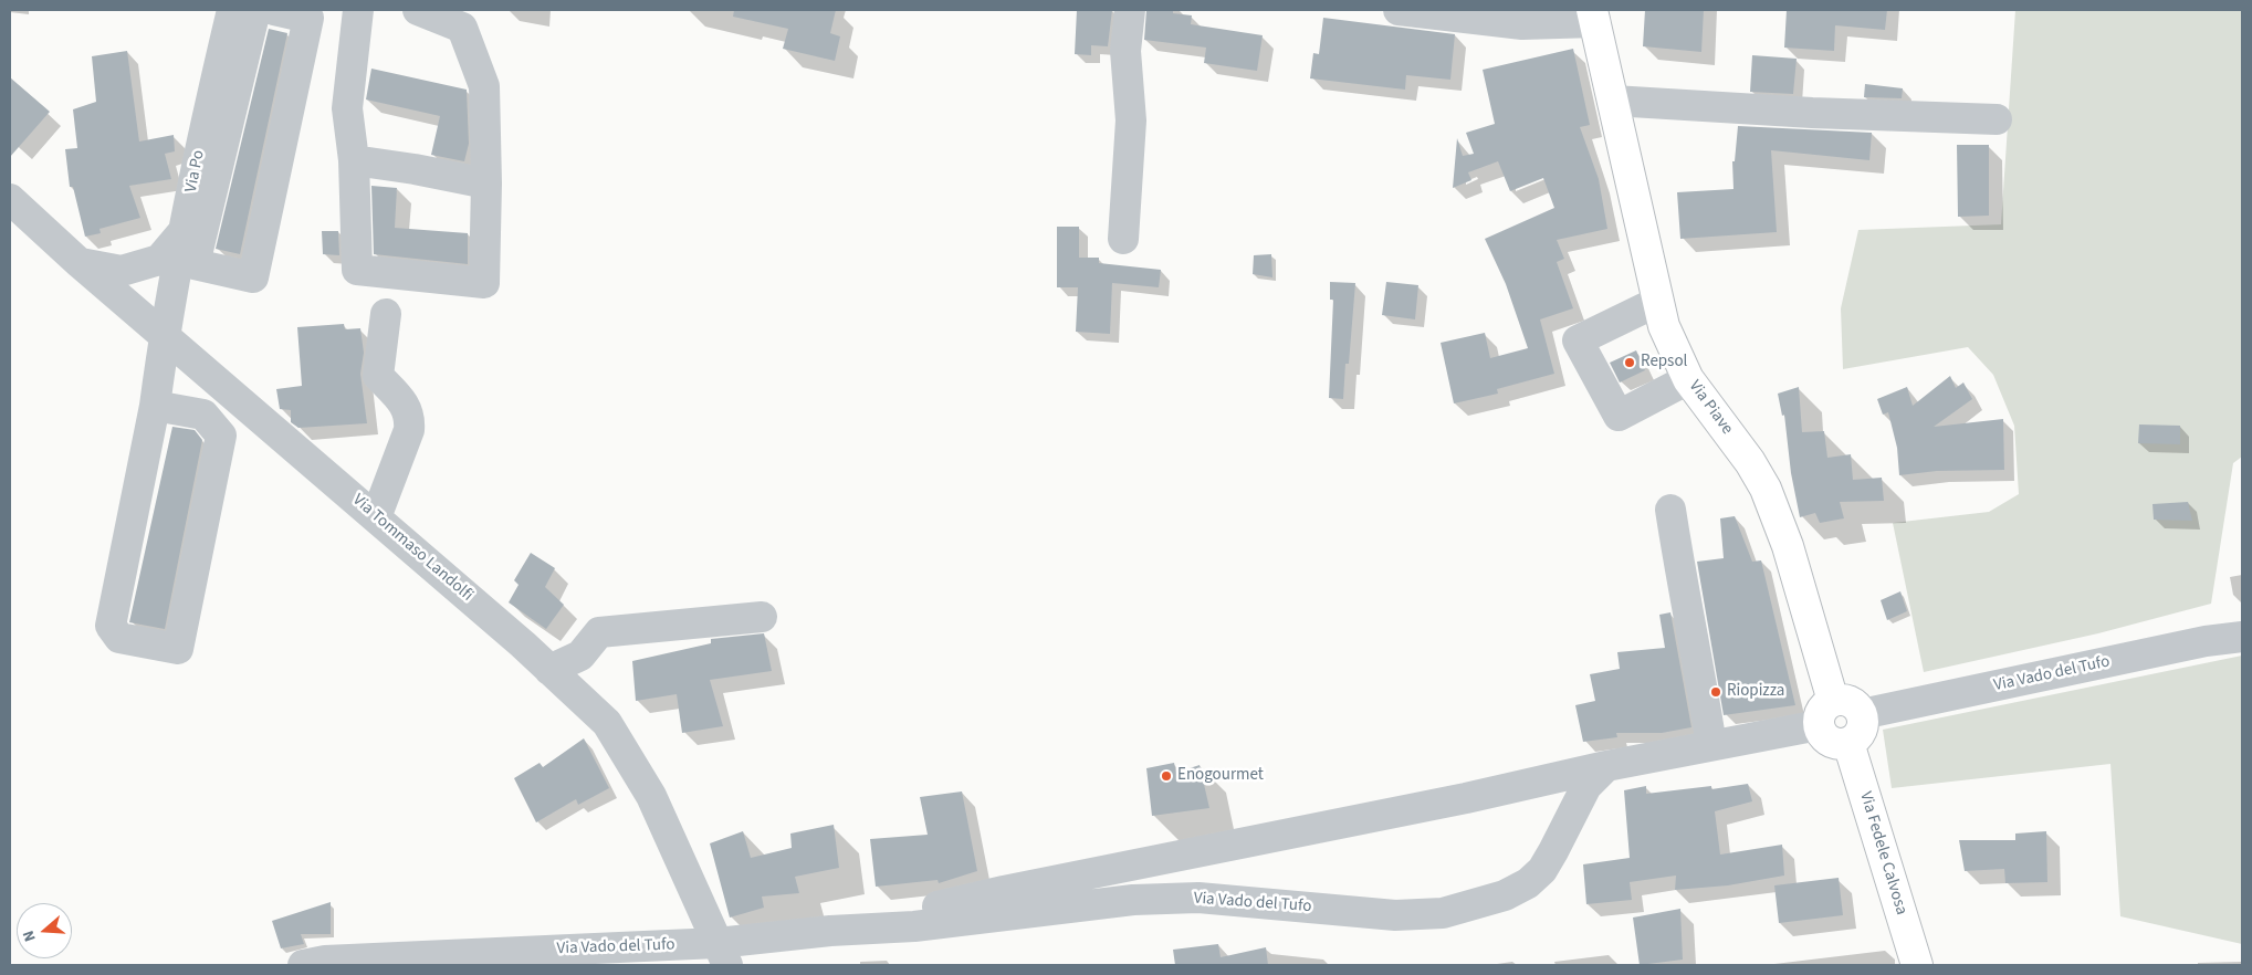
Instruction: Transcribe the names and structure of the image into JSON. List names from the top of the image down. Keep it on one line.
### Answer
{"streets":{"main road":["Via Piave","Via Fedele Calvosa"],"street":["Via Po","Via Tommaso Landolfi","Via Vado del Tufo"]},"crossings":[["Via Po","Via Tommaso Landolfi"],["Via Piave","Via Vado del Tufo"],["Via Piave","Via Fedele Calvosa"],["Via Tommaso Landolfi","Via Vado del Tufo"],["Via Vado del Tufo","Via Fedele Calvosa"]],"places":["Repsol","Riopizza","Enogourmet"],"north":"left"}
